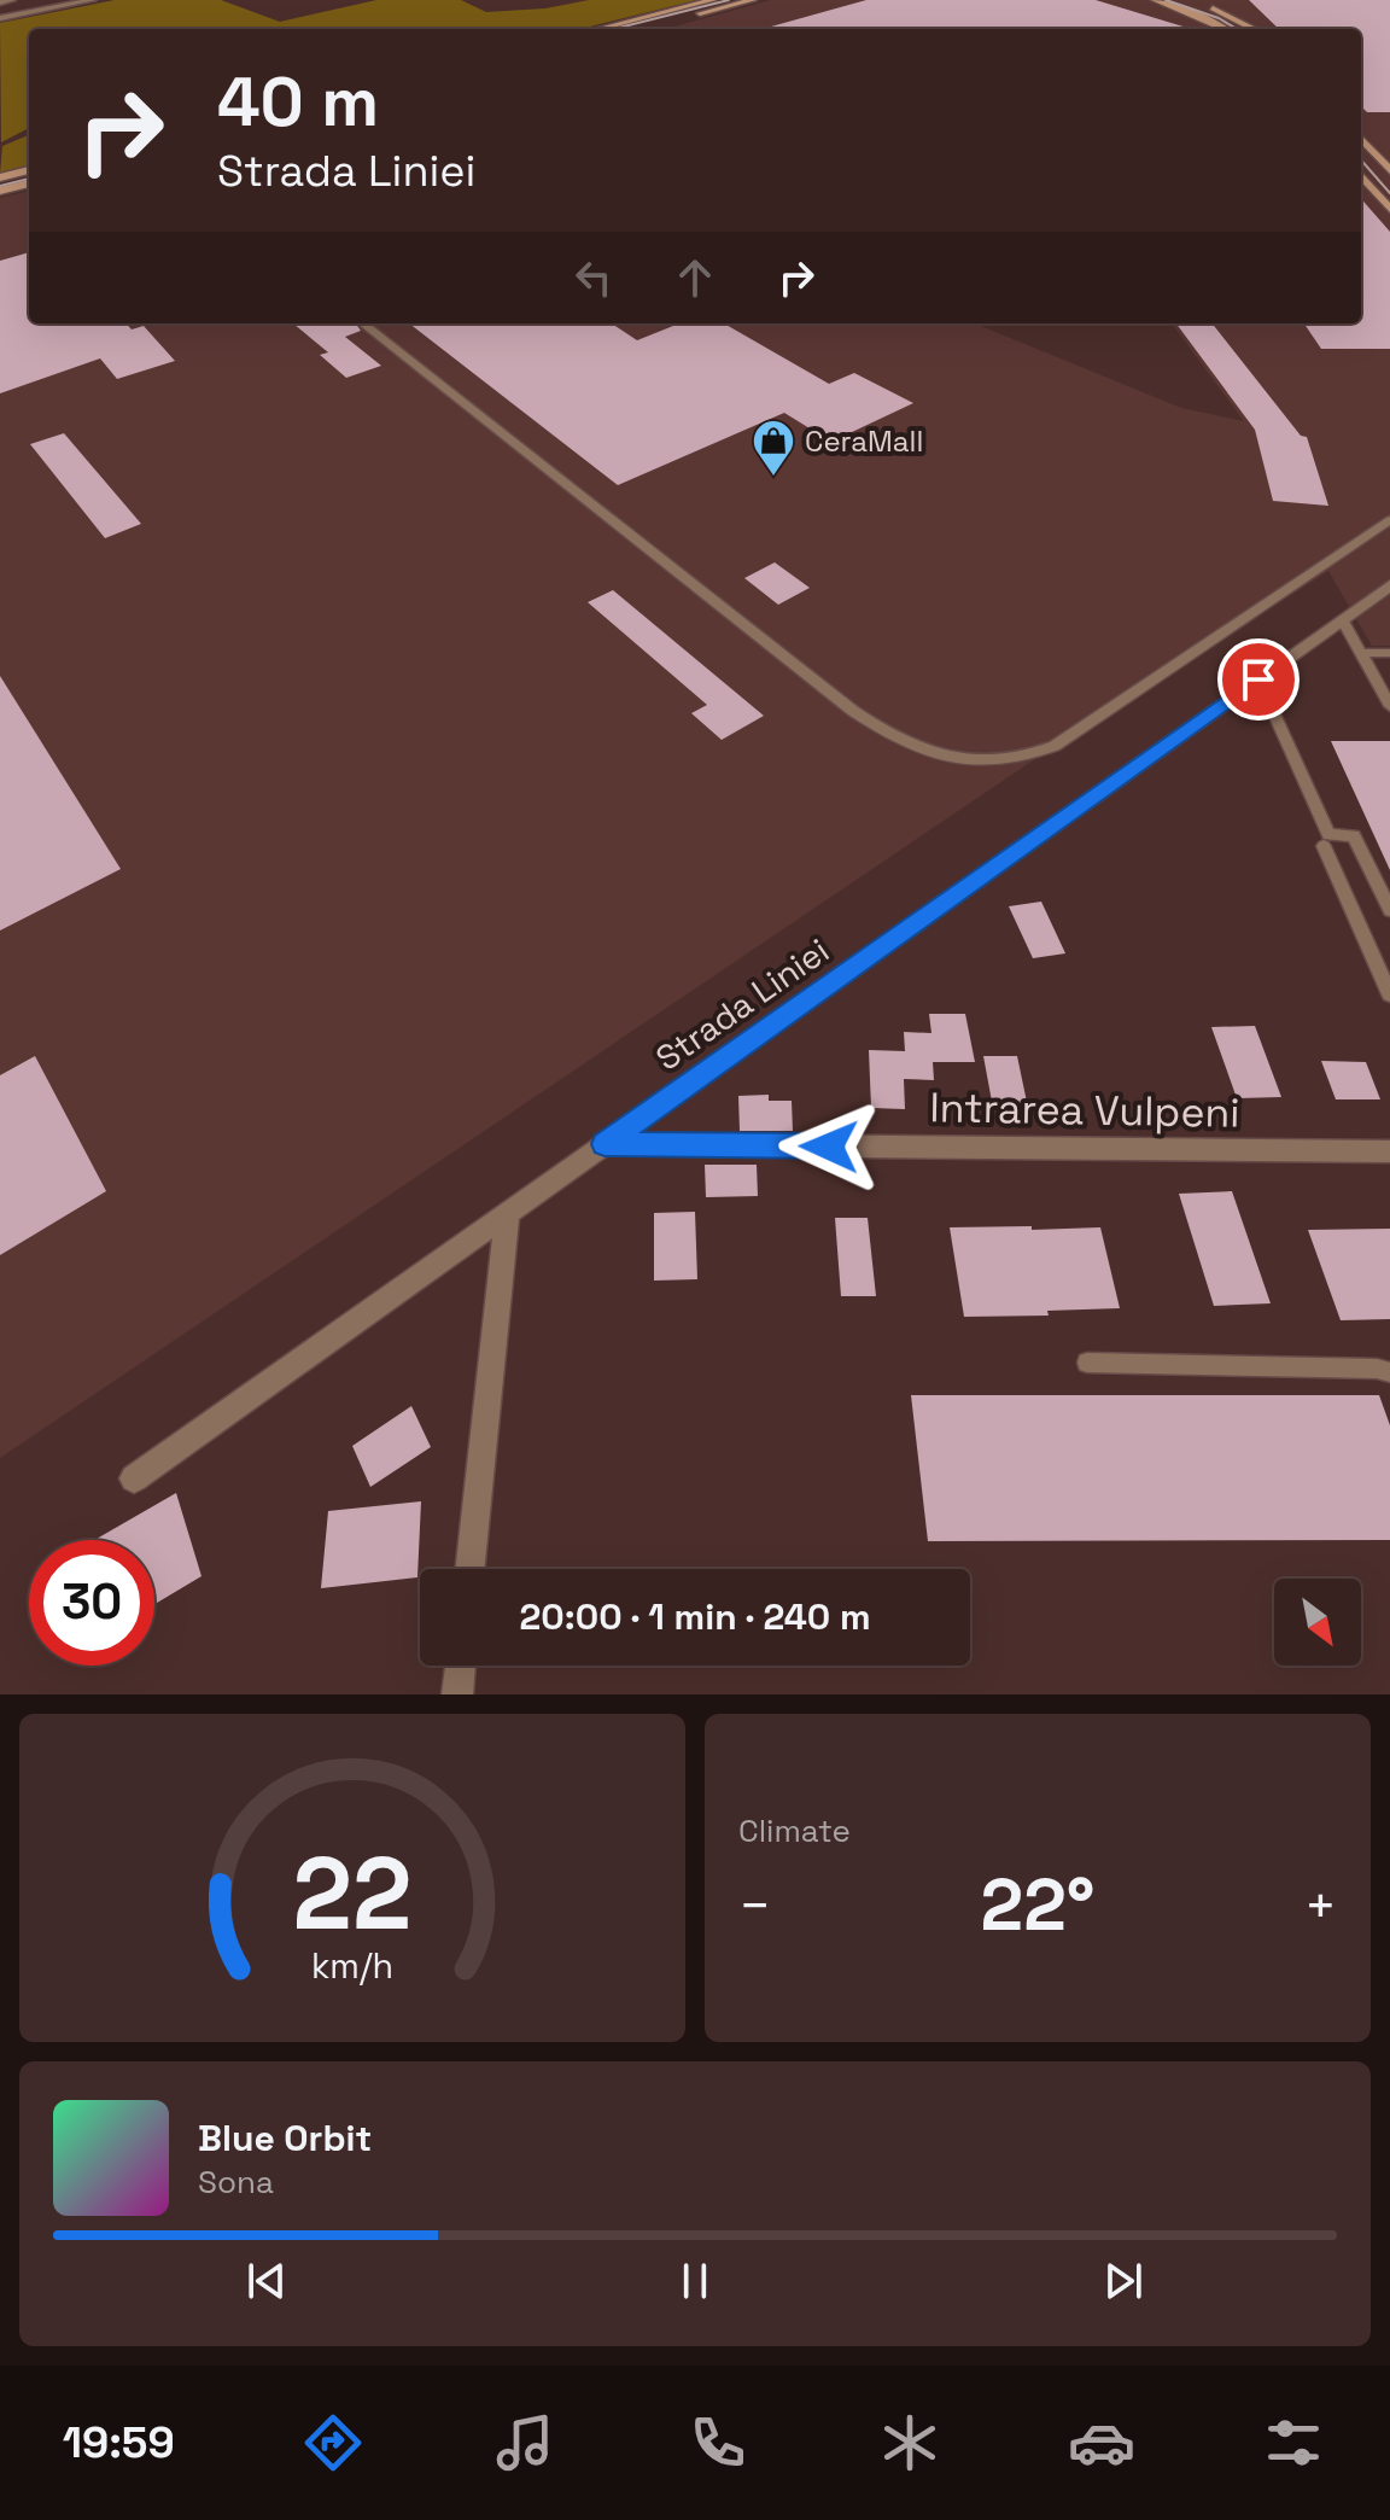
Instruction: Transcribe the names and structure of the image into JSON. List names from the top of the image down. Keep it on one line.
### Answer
{"streets":{"street":["Strada Liniei","Intrarea Vulpeni"]},"crossings":[["Strada Liniei","Intrarea Vulpeni"]],"places":{"shop":["CeraMall"]},"north":"bottom right","page":{"turn":["40 m","Strada Liniei"],"limit":"30","trip":"20:00 · 1 min · 240 m","tile":"Climate","heat":["−","22°","+"],"song":["Blue Orbit","Sona"],"tabs":"19:59","gauge":["22","km/h"]}}
